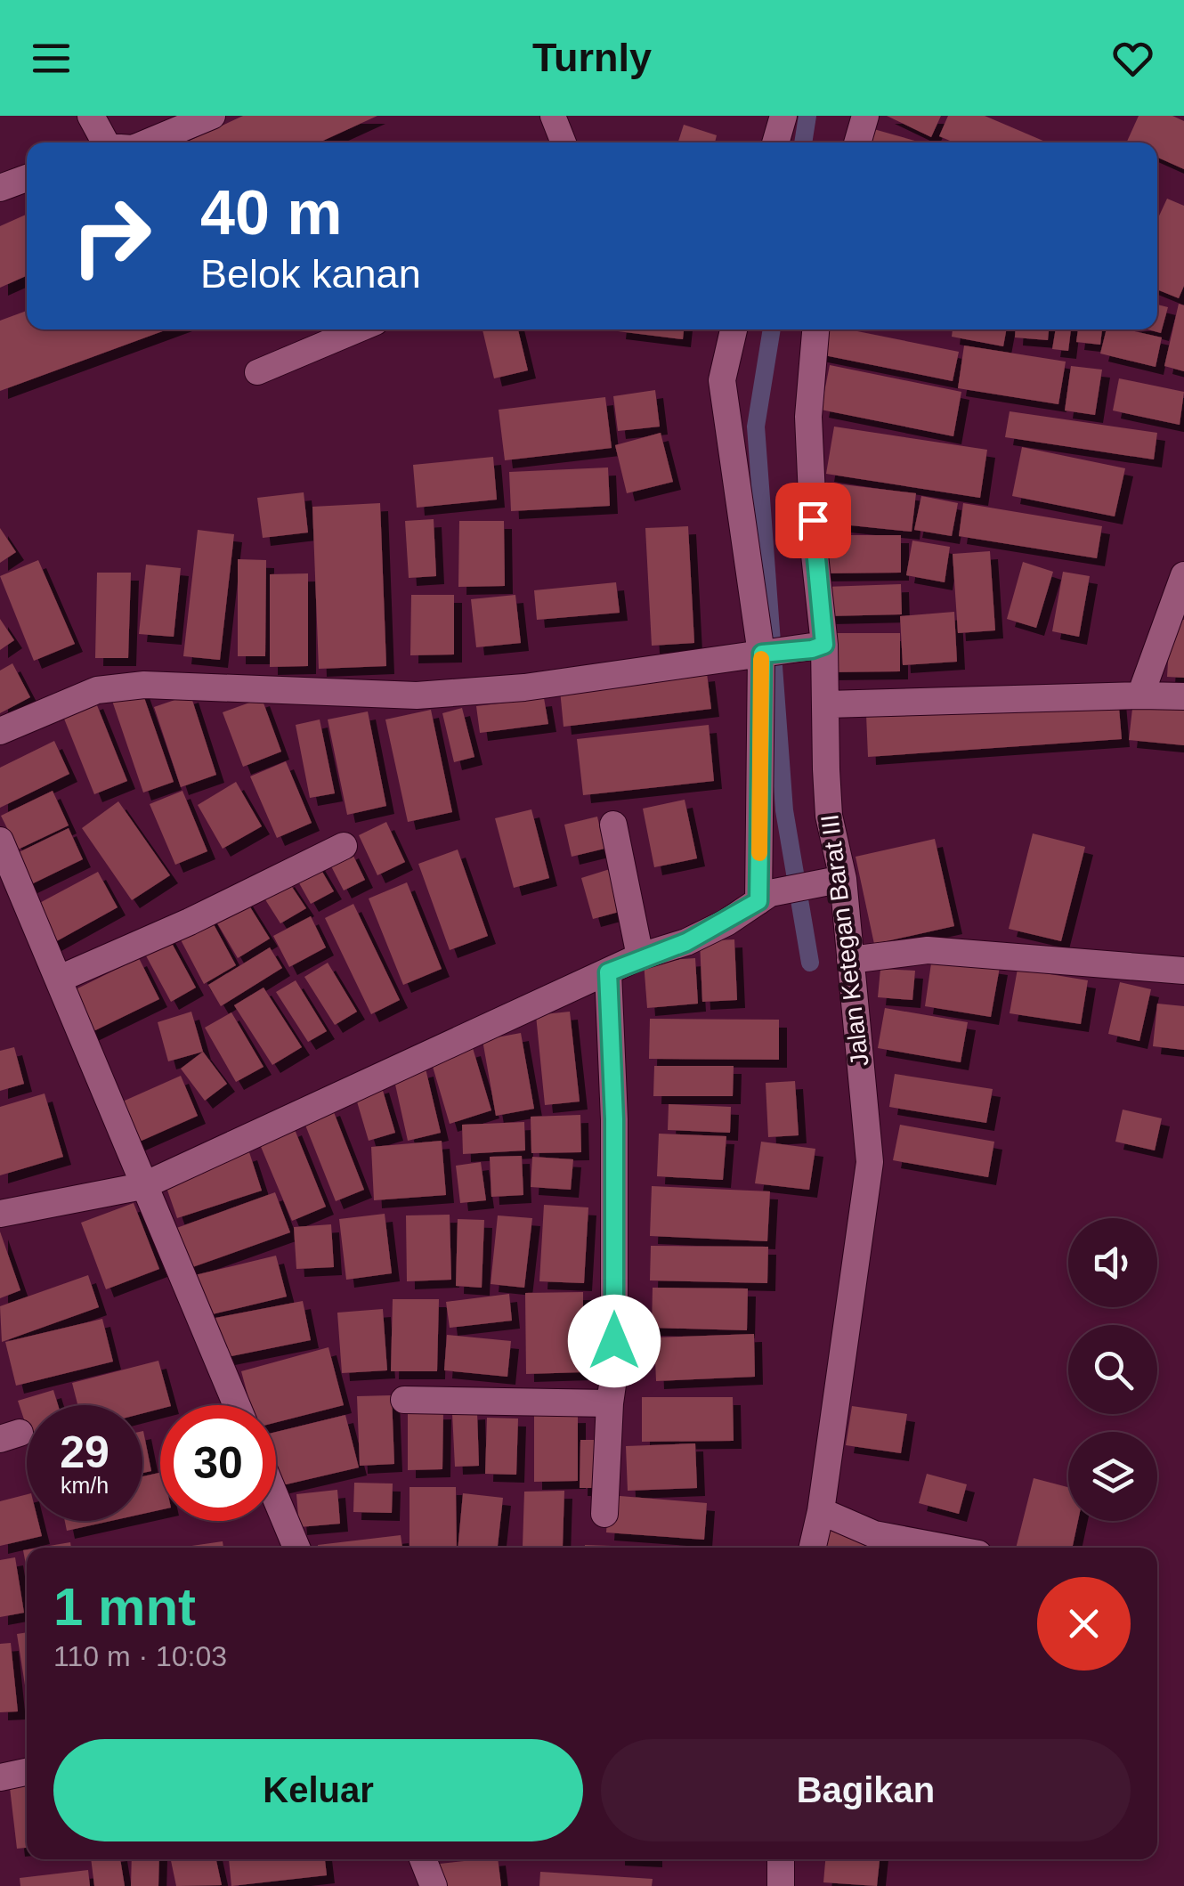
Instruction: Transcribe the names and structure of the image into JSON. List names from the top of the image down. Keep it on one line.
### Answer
{"streets":{"street":["Jalan Ketegan Barat III"]},"page":{"header":"Turnly","turn":["40 m","Belok kanan"],"speed":"29 km/h","limit":"30","heading":["1 mnt","110 m · 10:03"],"buttons":["Keluar","Bagikan"]}}
